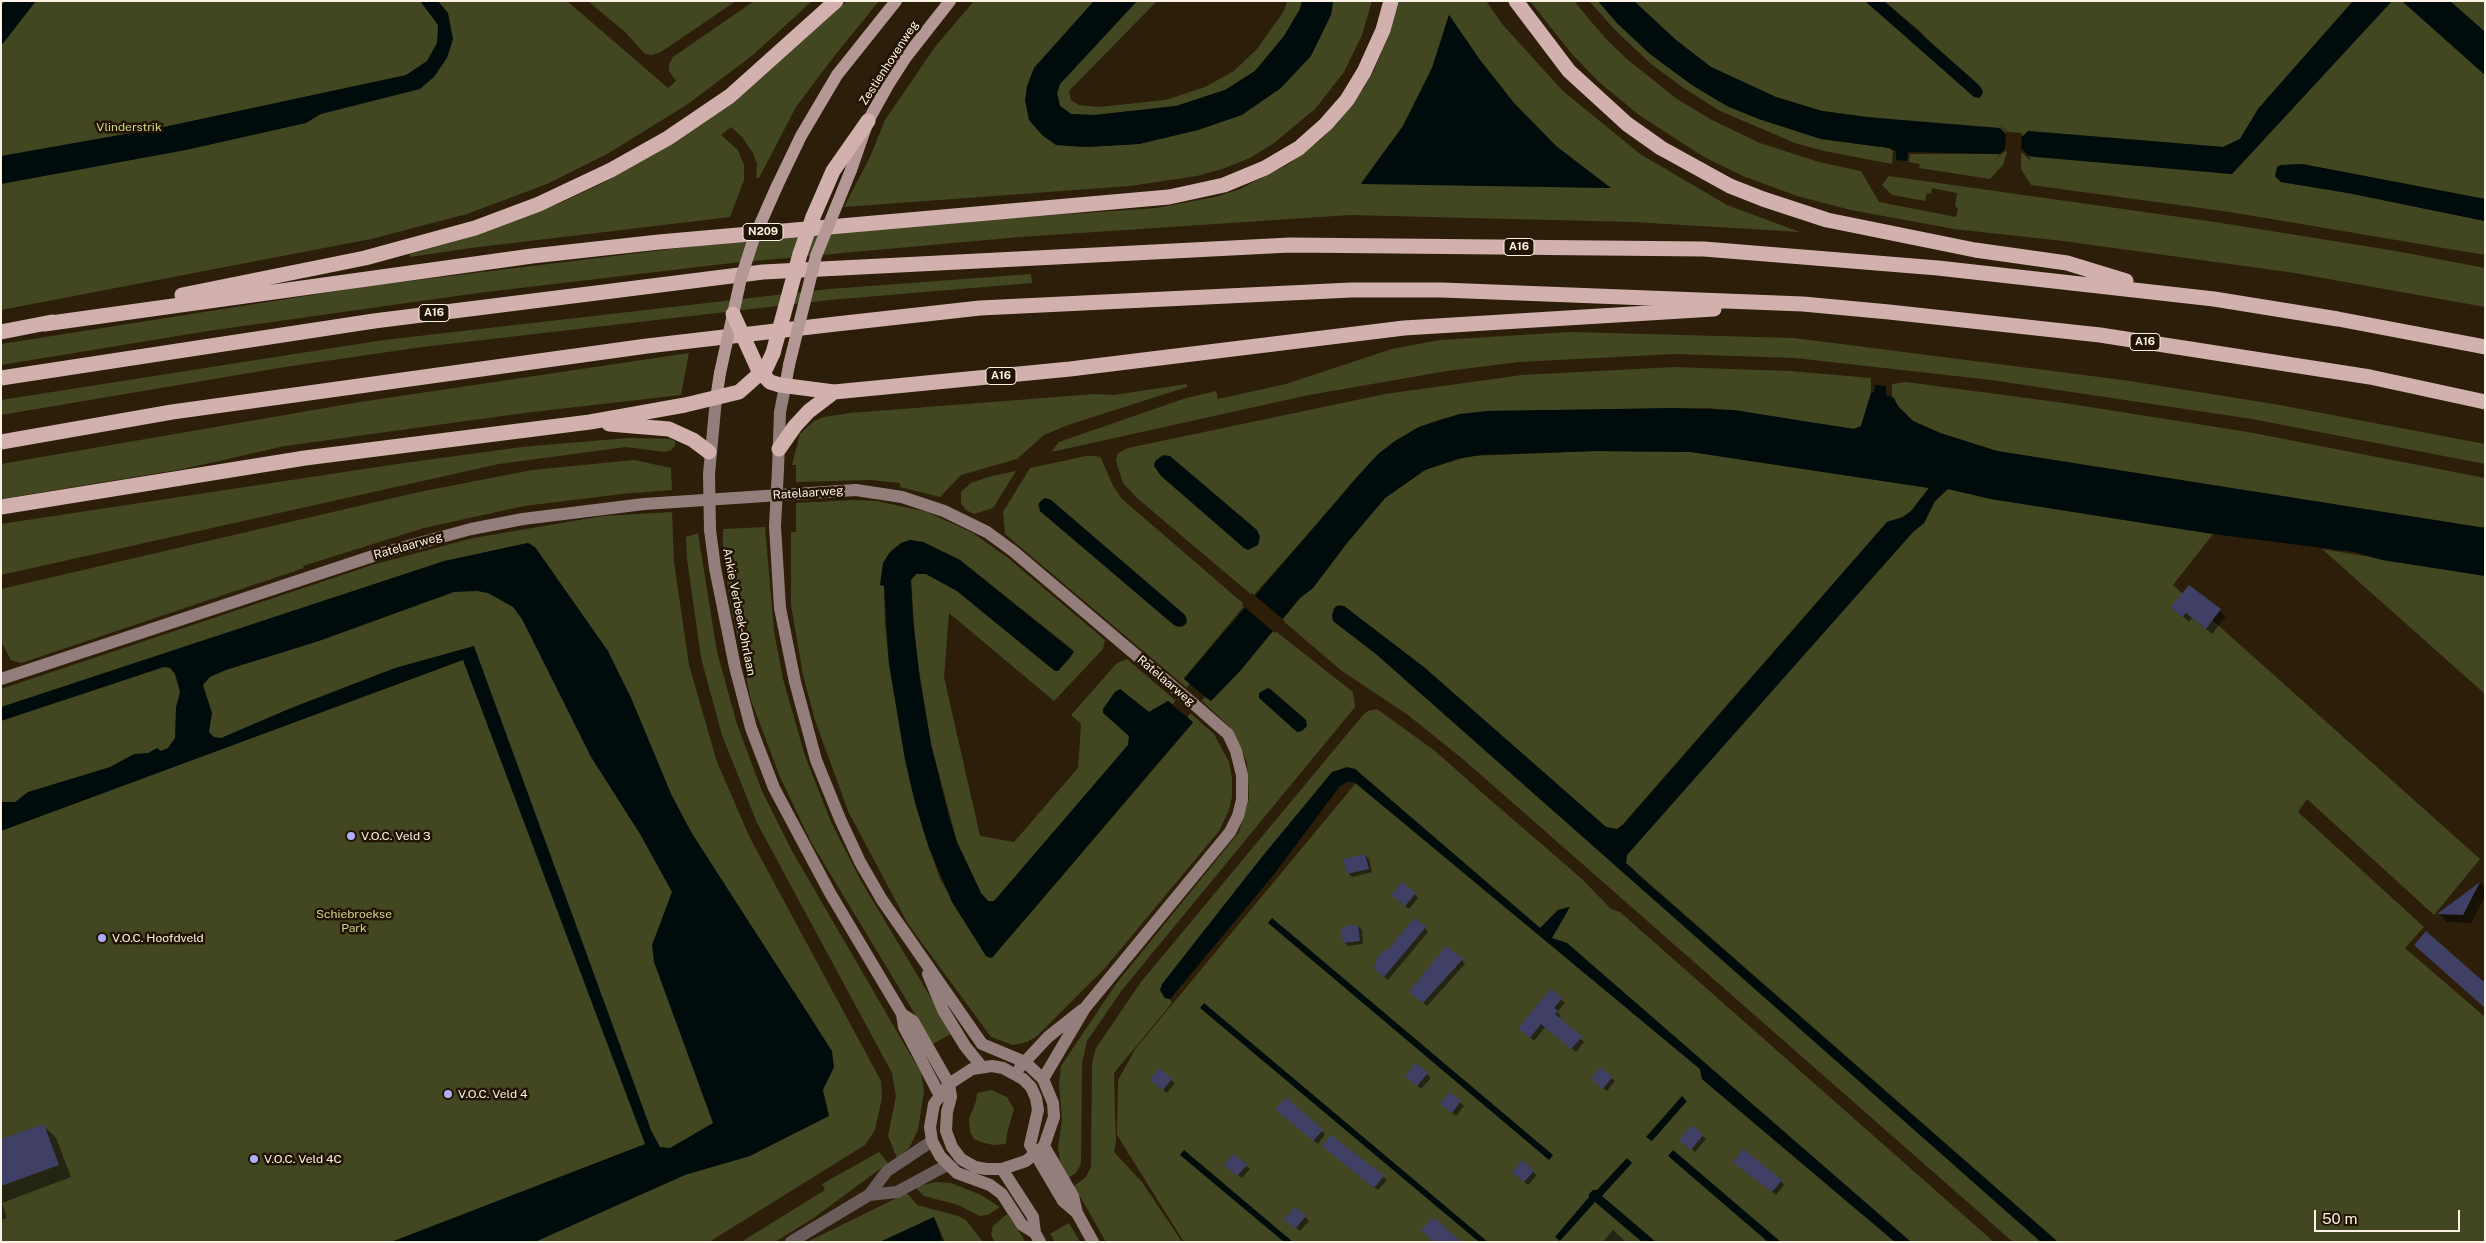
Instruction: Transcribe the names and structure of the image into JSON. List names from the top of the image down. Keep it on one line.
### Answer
{"streets":{"highway":["N209","A16"],"main road":["Zestienhovenweg","Ratelaarweg","Ankie Verbeek-Ohrlaan"]},"crossings":[["Zestienhovenweg","A16"],["Ratelaarweg","Ankie Verbeek-Ohrlaan"]],"parks":["Vlinderstrik","Schiebroekse Park"],"places":["V.O.C. Veld 3","V.O.C. Hoofdveld","V.O.C. Veld 4","V.O.C. Veld 4C"],"scale_bar":"50 m"}
